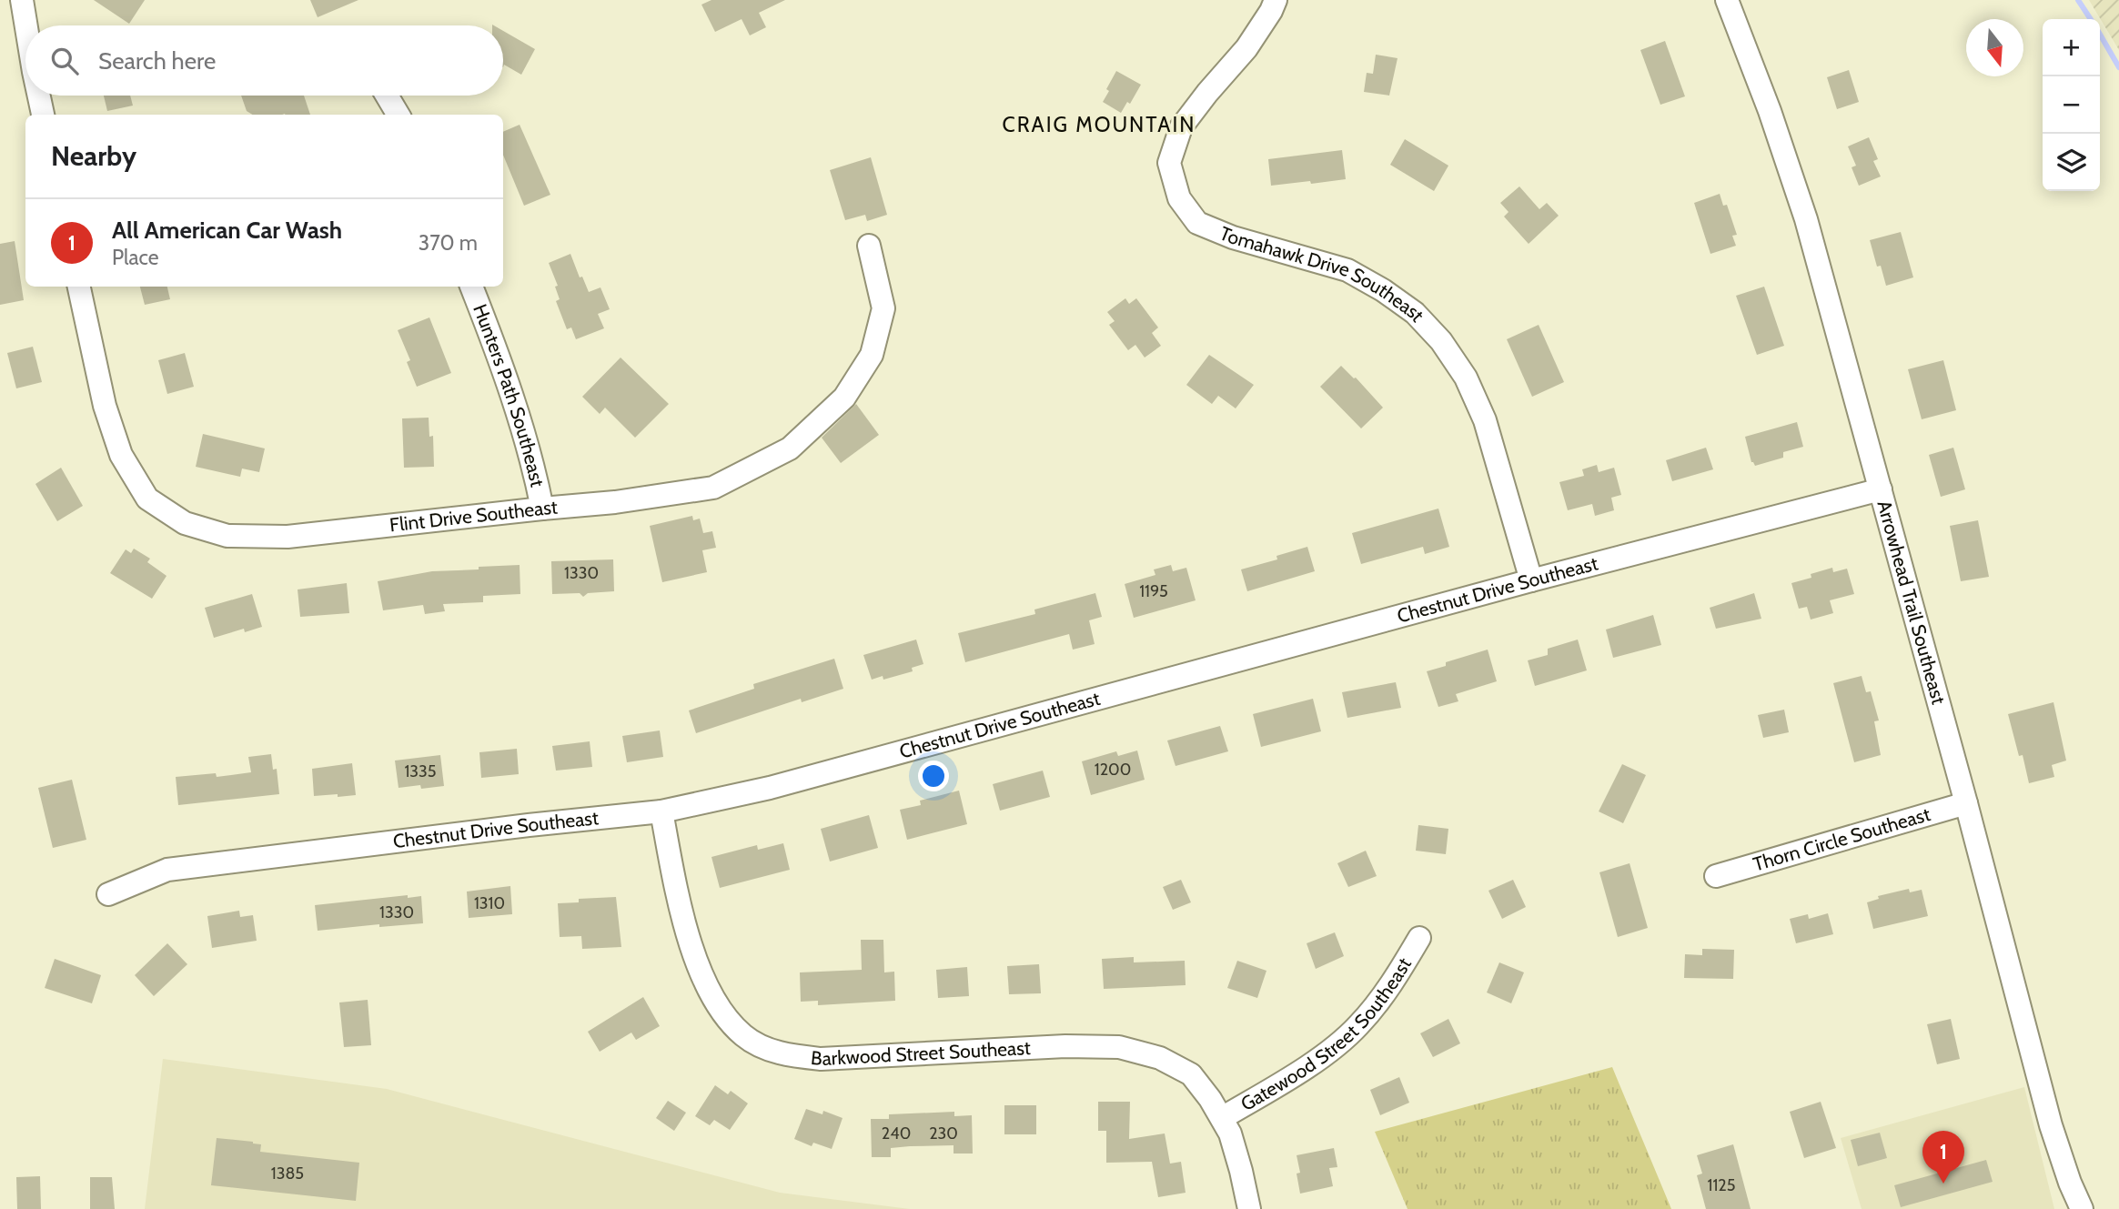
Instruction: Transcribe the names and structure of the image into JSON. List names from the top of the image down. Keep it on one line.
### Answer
{"streets":{"street":["Tomahawk Drive Southeast","Hunters Path Southeast","Flint Drive Southeast","Chestnut Drive Southeast","Arrowhead Trail Southeast","Thorn Circle Southeast","Gatewood Street Southeast","Barkwood Street Southeast"]},"crossings":[["Tomahawk Drive Southeast","Chestnut Drive Southeast"],["Hunters Path Southeast","Flint Drive Southeast"],["Chestnut Drive Southeast","Arrowhead Trail Southeast"],["Chestnut Drive Southeast","Barkwood Street Southeast"],["Arrowhead Trail Southeast","Thorn Circle Southeast"],["Gatewood Street Southeast","Barkwood Street Southeast"]],"districts":["CRAIG MOUNTAIN"],"house_numbers":["1330","1195","1200","1335","1310","1330","240","230","1385","1125"],"north":"bottom","page":{"map_buttons":["+","−"],"search":"Search here","heading":"Nearby","list":[{"mark":"1","name":"All American Car Wash","note":"Place","value":"370 m"}],"pins":"1"}}
